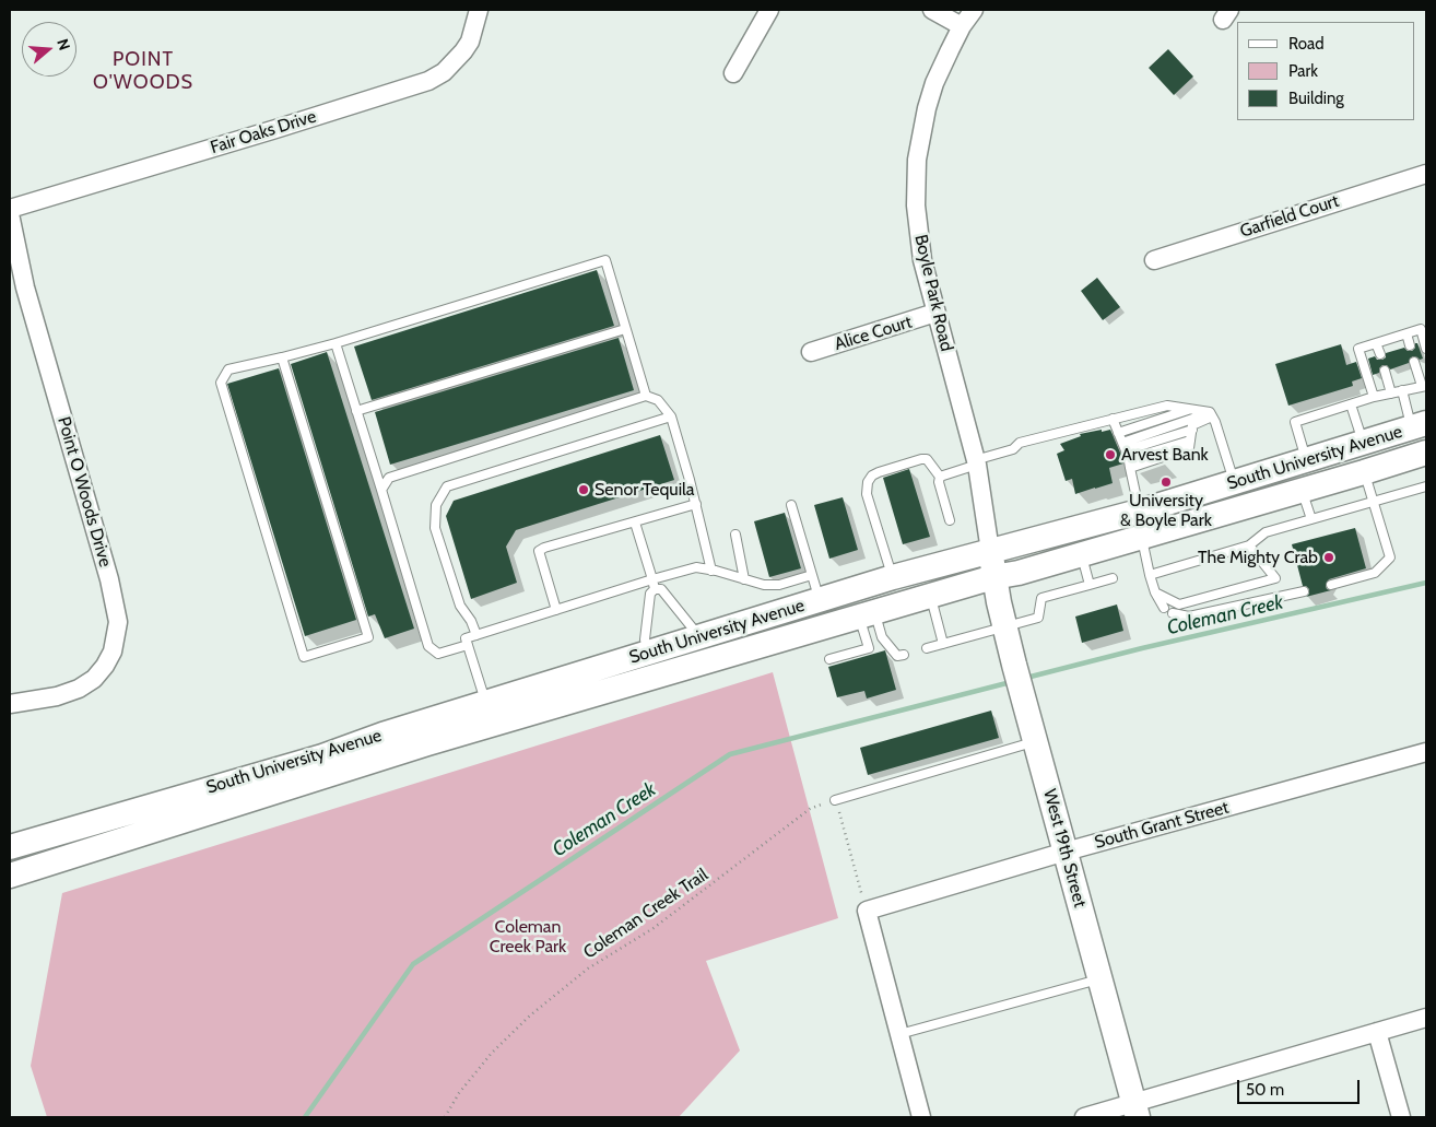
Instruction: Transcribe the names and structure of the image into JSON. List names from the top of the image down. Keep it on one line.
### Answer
{"streets":{"main road":["South University Avenue","West 19th Street"],"street":["Fair Oaks Drive","Garfield Court","Boyle Park Road","Alice Court","Point O Woods Drive","South Grant Street"],"path":["Coleman Creek Trail"]},"crossings":[["Boyle Park Road","Alice Court"],["Boyle Park Road","South University Avenue"],["Boyle Park Road","West 19th Street"],["South University Avenue","West 19th Street"],["South Grant Street","West 19th Street"]],"districts":["POINT O'WOODS"],"water":["Coleman Creek"],"parks":["Coleman Creek Park"],"places":["Arvest Bank","University & Boyle Park","Senor Tequila","The Mighty Crab"],"legend":["Road","Park","Building"],"scale_bar":"50 m","north":"right"}
